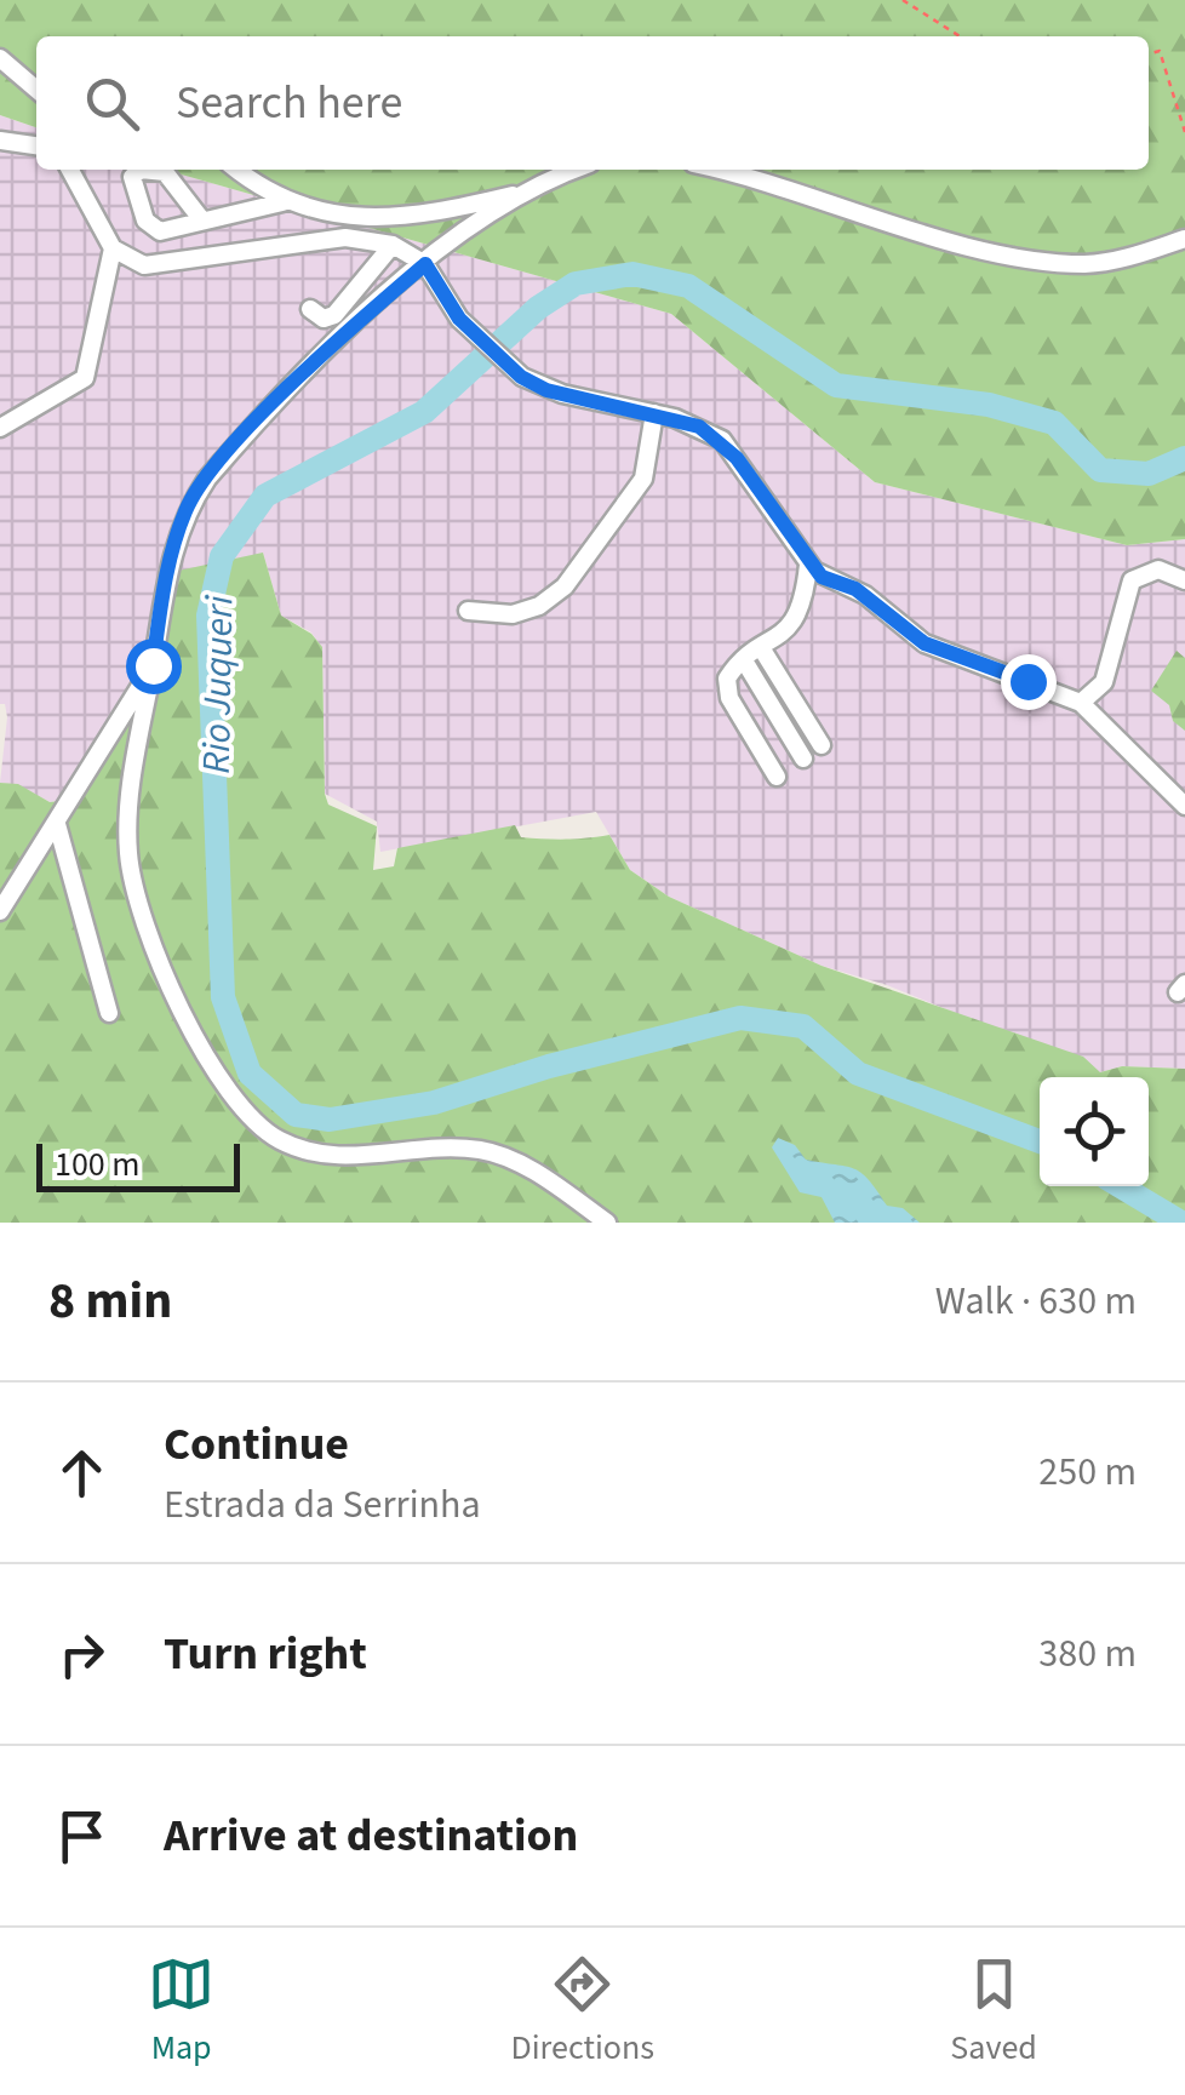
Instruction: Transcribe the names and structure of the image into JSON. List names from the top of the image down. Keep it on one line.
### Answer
{"water":["Rio Juqueri"],"scale_bar":"100 m","page":{"search":"Search here","scale":"100 m","heading":["8 min","Walk · 630 m"],"list":[["Continue","Estrada da Serrinha","250 m"],["Turn right","380 m"],"Arrive at destination"],"nav":["Map","Directions","Saved"]}}
